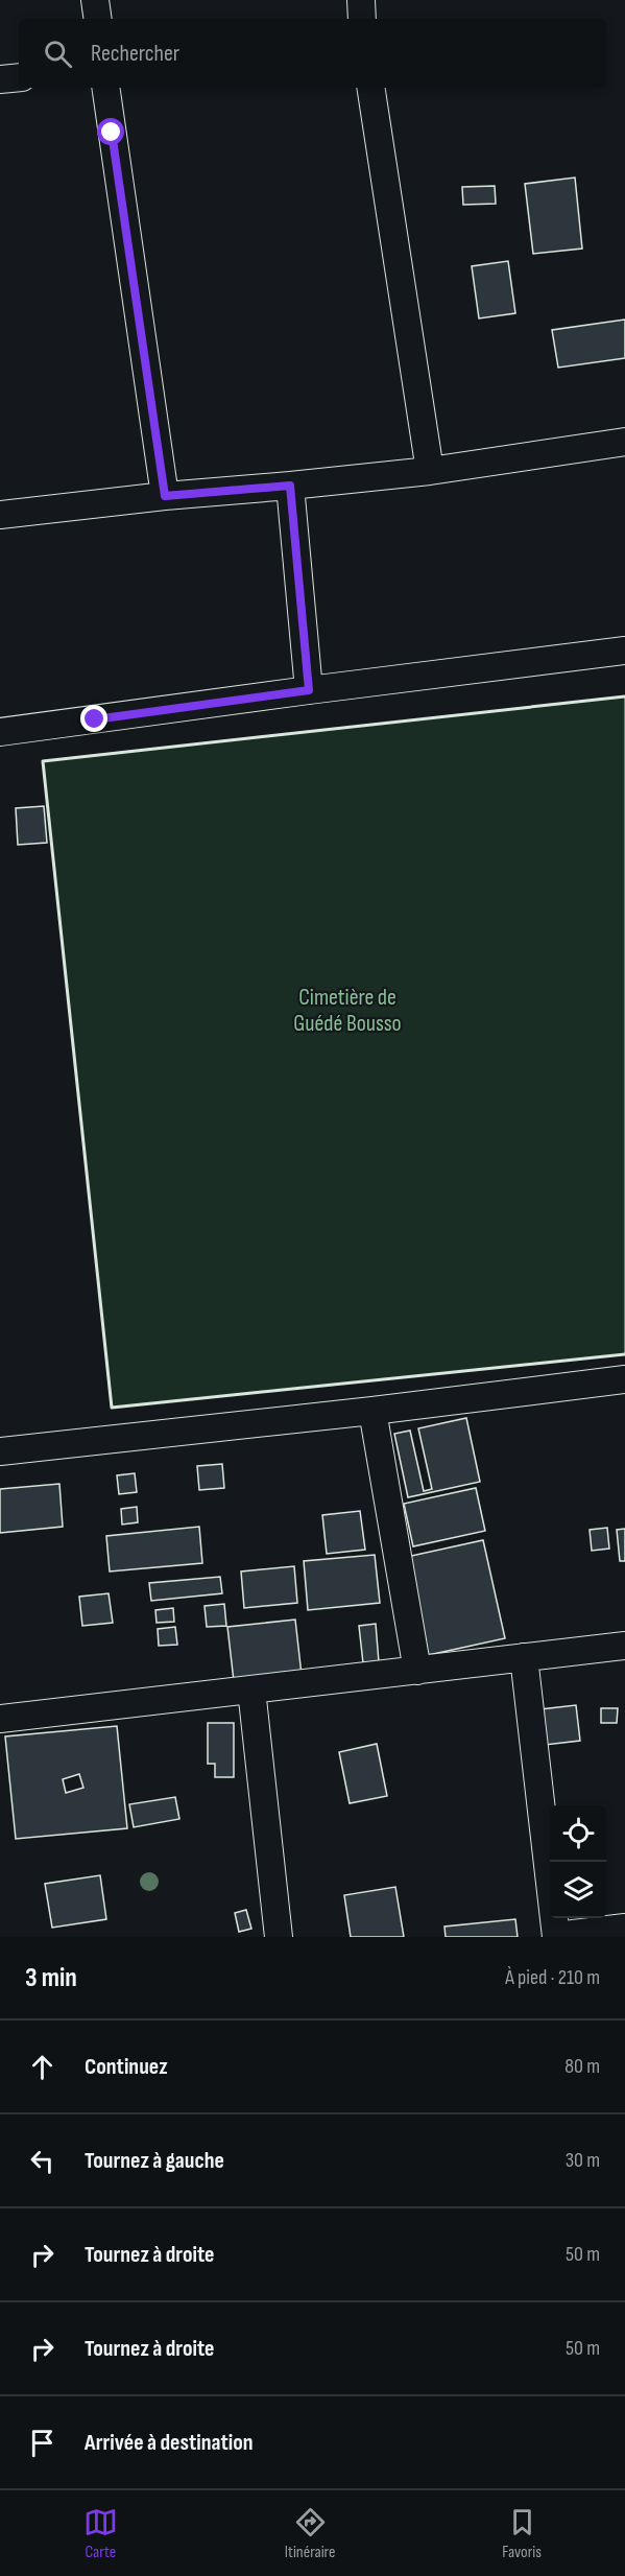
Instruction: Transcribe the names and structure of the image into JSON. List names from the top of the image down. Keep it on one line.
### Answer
{"parks":["Cimetière de Guédé Bousso"],"page":{"search":"Rechercher","heading":["3 min","À pied · 210 m"],"list":[["Continuez","80 m"],["Tournez à gauche","30 m"],["Tournez à droite","50 m"],["Tournez à droite","50 m"],"Arrivée à destination"],"nav":["Carte","Itinéraire","Favoris"]}}
